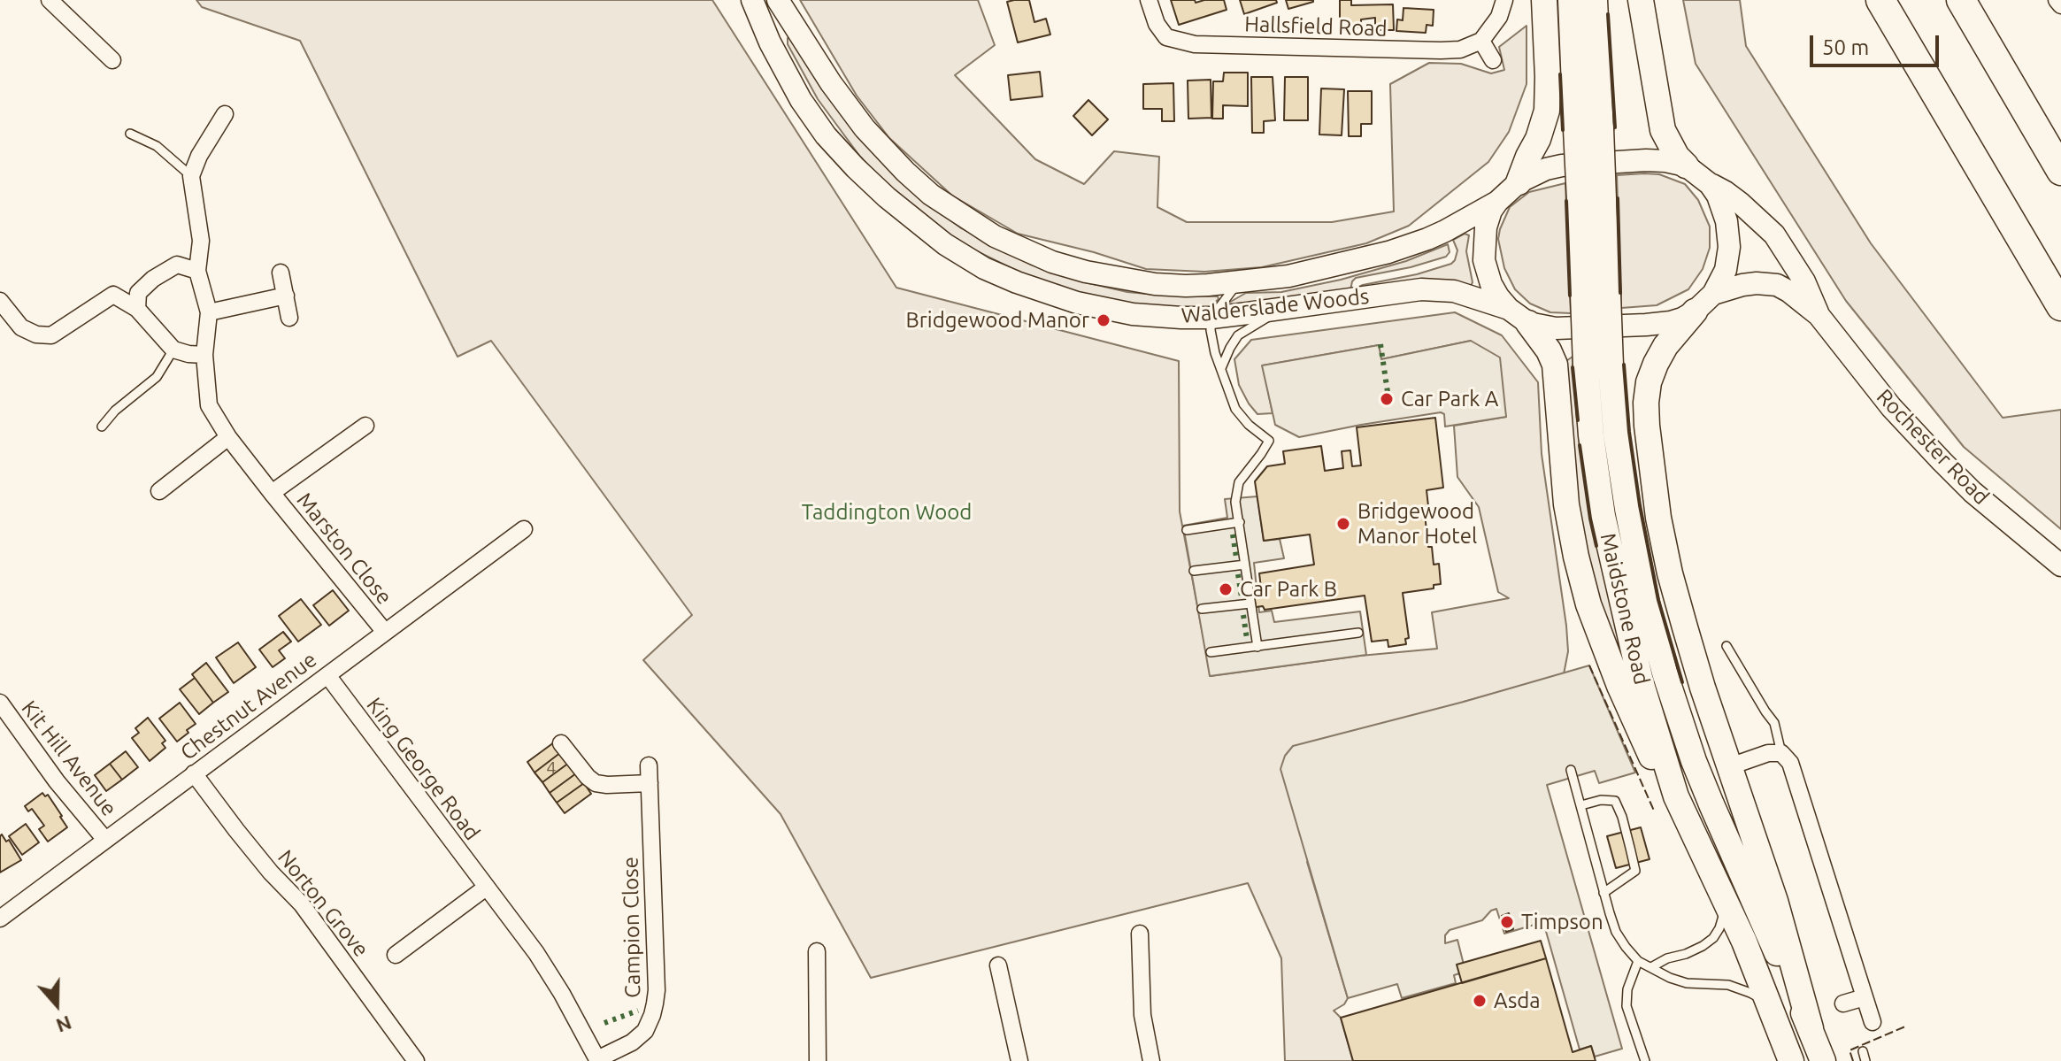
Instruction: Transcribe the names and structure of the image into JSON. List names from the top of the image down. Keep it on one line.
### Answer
{"streets":{"main road":["Maidstone Road"],"street":["Hallsfield Road","Walderslade Woods","Rochester Road","Marston Close","Chestnut Avenue","Kit Hill Avenue","King George Road","Norton Grove","Campion Close"]},"crossings":[["Walderslade Woods","Rochester Road"],["Marston Close","Chestnut Avenue"],["Chestnut Avenue","Kit Hill Avenue"],["Chestnut Avenue","King George Road"],["Chestnut Avenue","Norton Grove"],["King George Road","Campion Close"]],"parks":["Taddington Wood"],"places":["Bridgewood Manor","Car Park A","Bridgewood Manor Hotel","Car Park B","Timpson","Asda"],"house_numbers":["4"],"scale_bar":"50 m","north":"bottom"}
